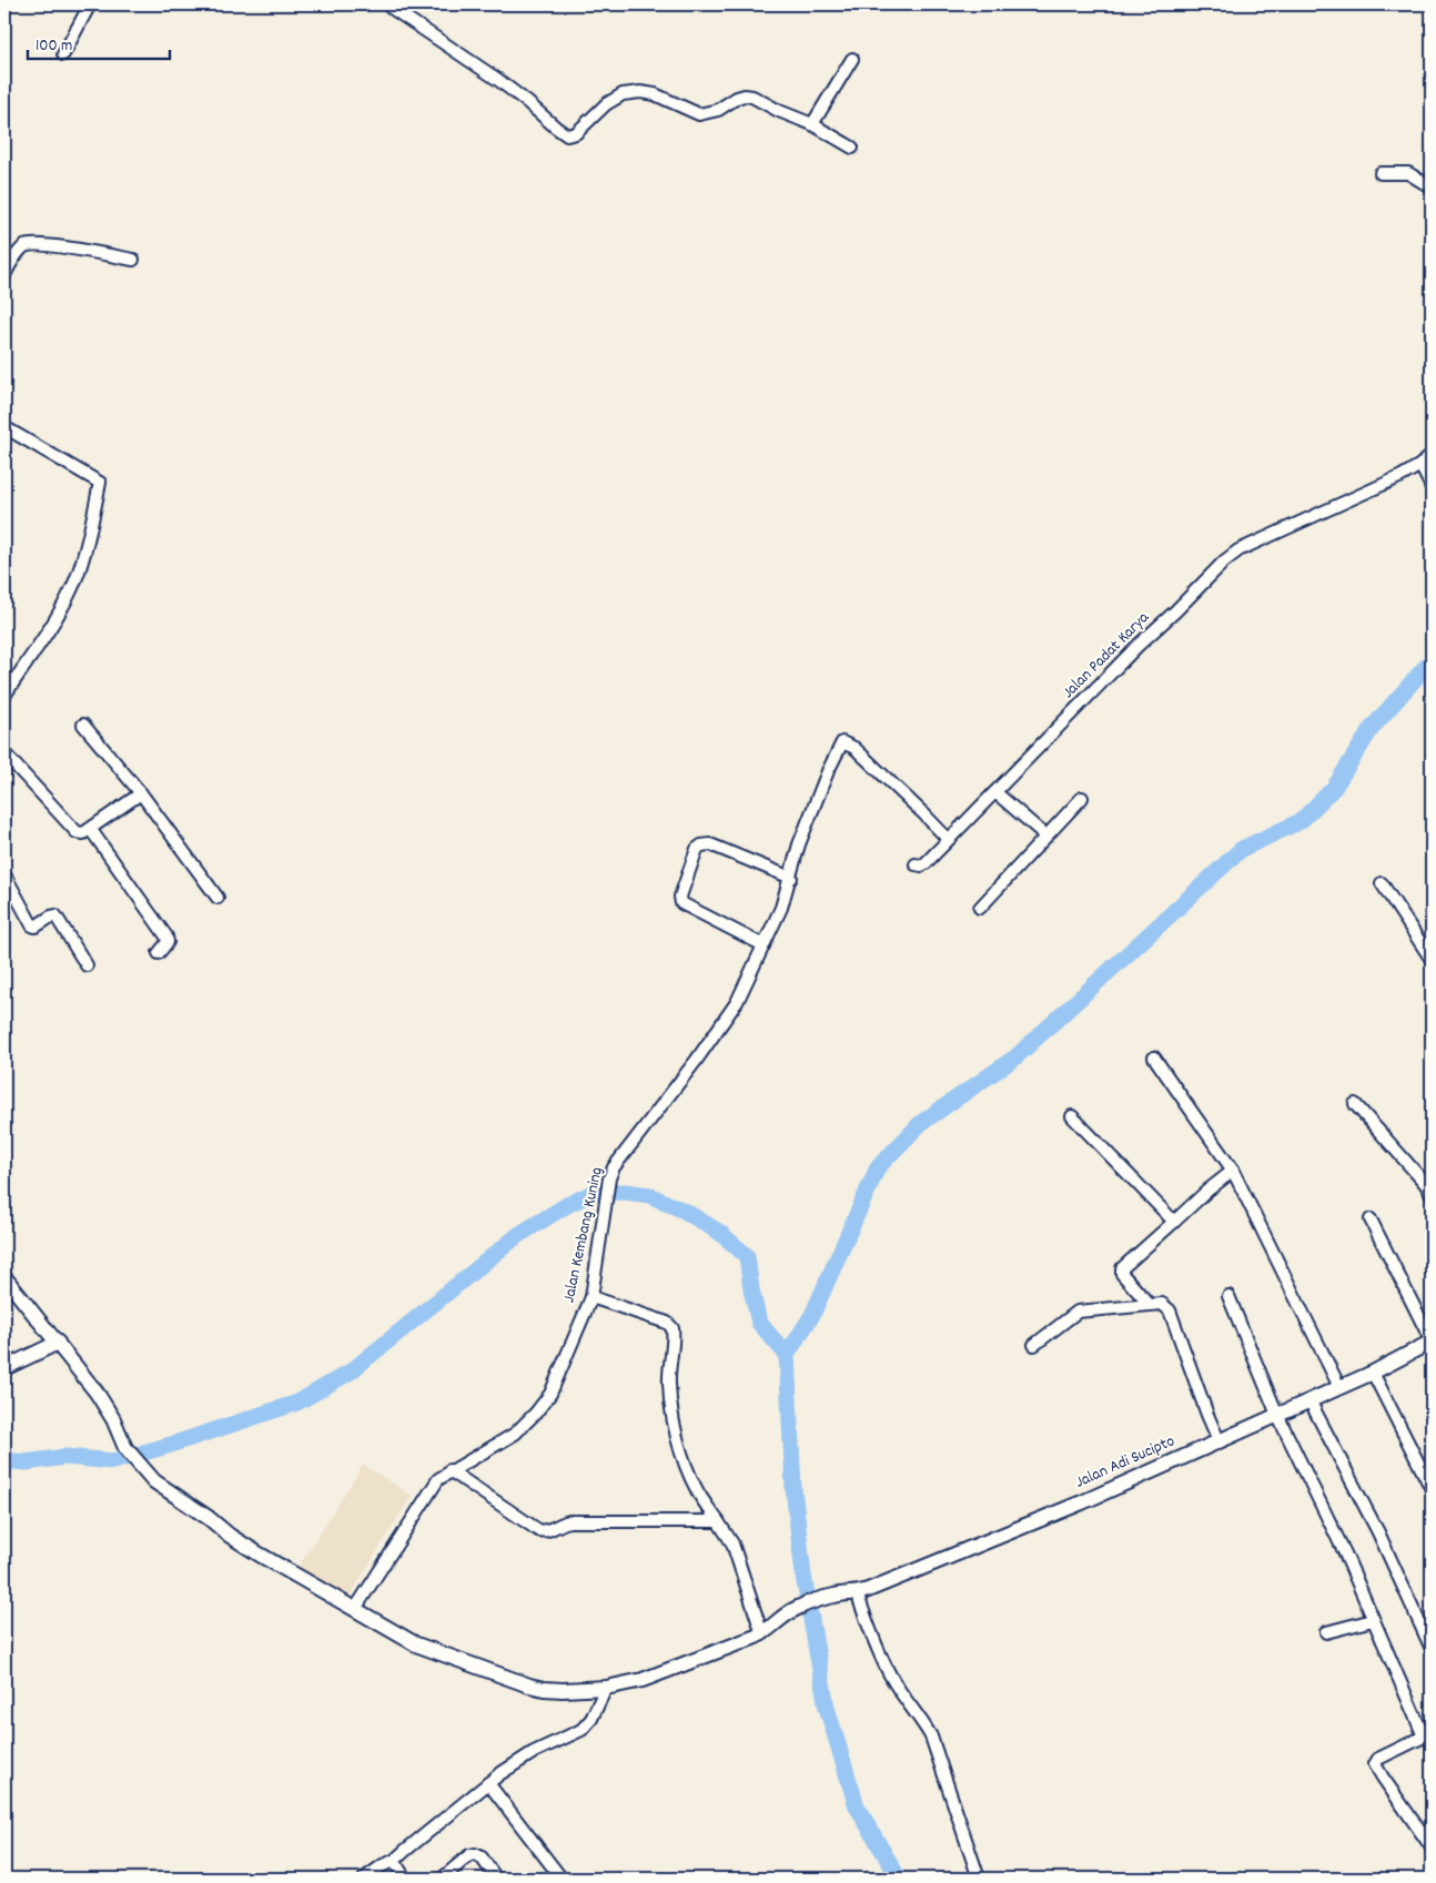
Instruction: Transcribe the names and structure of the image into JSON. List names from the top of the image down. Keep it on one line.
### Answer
{"streets":{"street":["Jalan Padat Karya","Jalan Kembang Kuning","Jalan Adi Sucipto"]},"crossings":[["Jalan Padat Karya","Jalan Kembang Kuning"]],"scale_bar":"100 m"}
